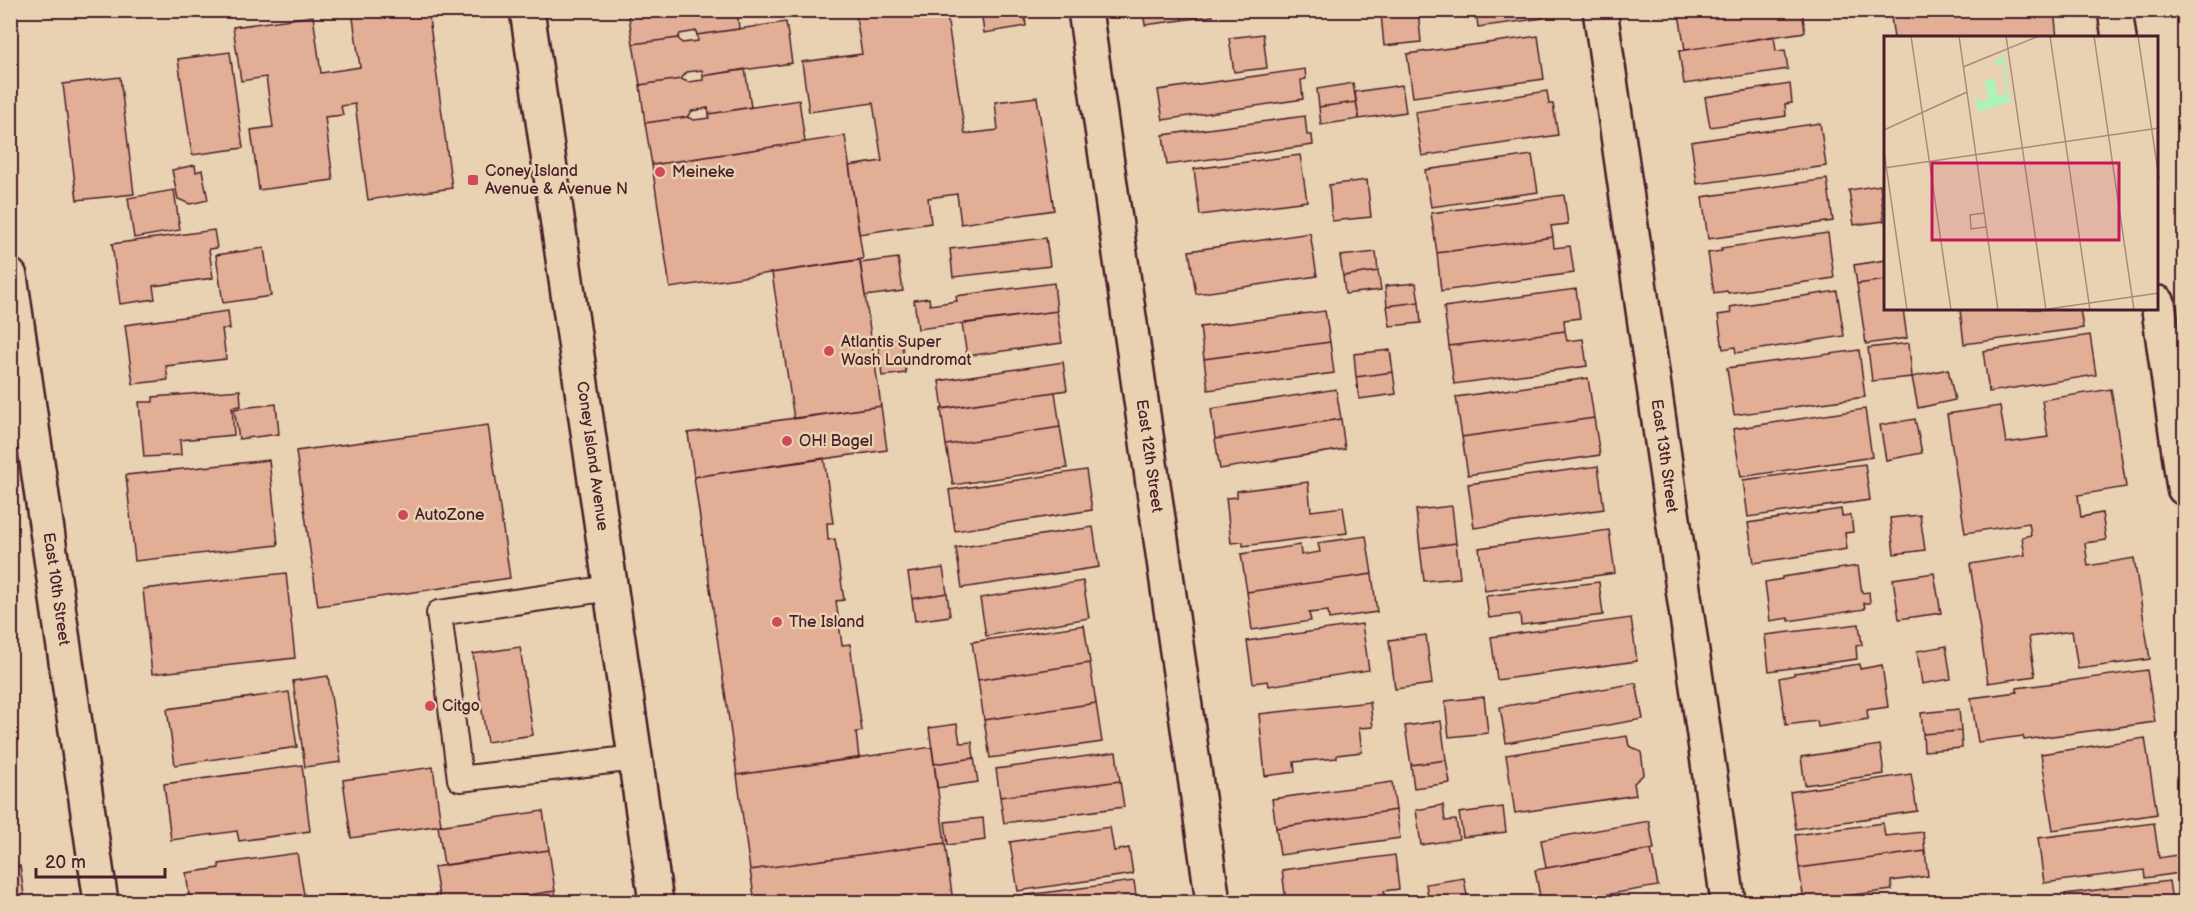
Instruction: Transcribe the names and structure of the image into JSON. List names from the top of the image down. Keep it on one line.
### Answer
{"streets":{"street":["Coney Island Avenue","East 12th Street","East 13th Street","East 10th Street"]},"places":{"other":["Meineke","Atlantis Super Wash Laundromat","OH! Bagel","AutoZone","The Island","Citgo"],"transit":["Coney Island Avenue & Avenue N"]},"scale_bar":"20 m"}
